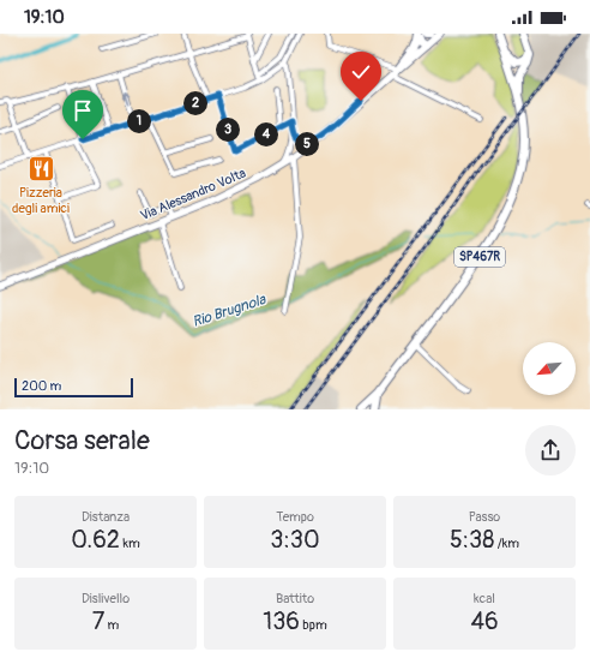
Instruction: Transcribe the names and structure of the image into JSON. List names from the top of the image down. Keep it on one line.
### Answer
{"streets":{"main road":["Via Alessandro Volta","SP467R"]},"water":["Rio Brugnola"],"places":{"restaurant":["Pizzeria degli amici"]},"scale_bar":"200 m","north":"bottom left","page":{"status":"19:10","pins":["2","1","3","4","5"],"scale":"200 m","heading":["Corsa serale","19:10"],"stats":[["Distanza","0.62 km"],["Tempo","3:30"],["Passo","5:38 /km"],["Dislivello","7 m"],["Battito","136 bpm"],["kcal","46"]]}}
